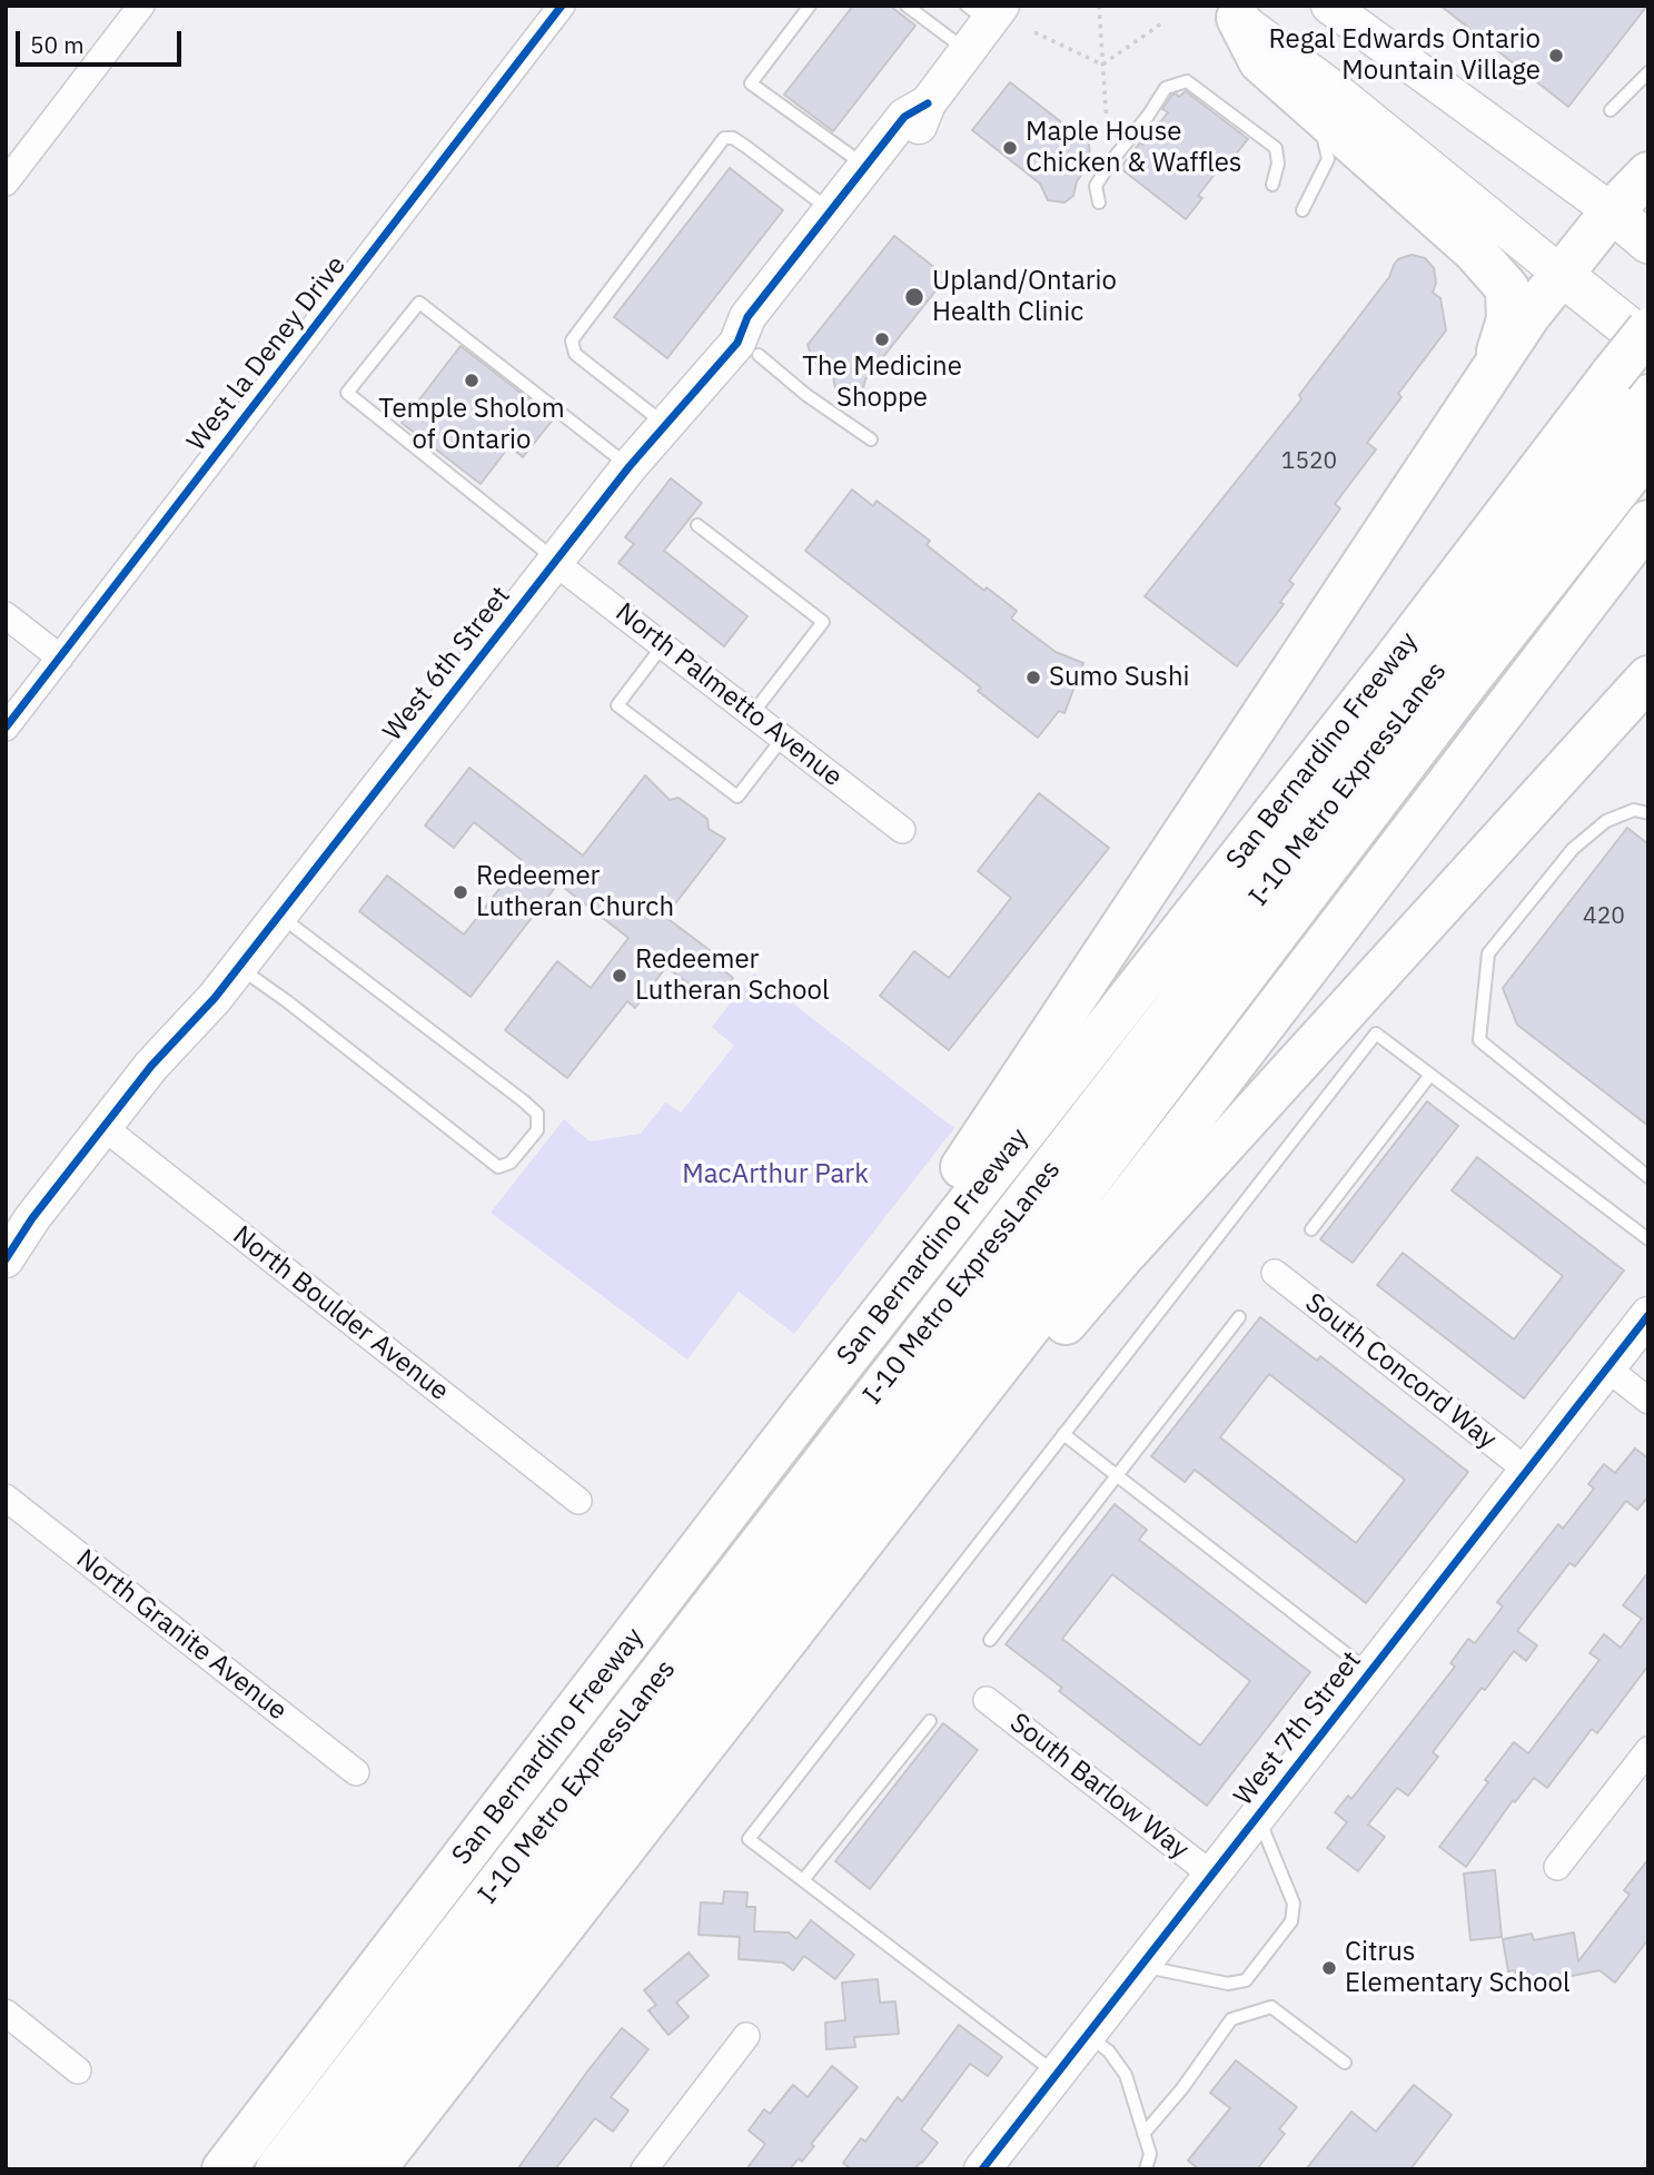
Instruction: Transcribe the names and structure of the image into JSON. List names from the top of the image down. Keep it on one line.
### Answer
{"streets":{"highway":["San Bernardino Freeway","I-10 Metro ExpressLanes"],"street":["West la Deney Drive","West 6th Street","North Palmetto Avenue","North Boulder Avenue","South Concord Way","North Granite Avenue","West 7th Street","South Barlow Way"]},"crossings":[["West 6th Street","North Palmetto Avenue"],["West 6th Street","North Boulder Avenue"],["South Concord Way","West 7th Street"],["West 7th Street","South Barlow Way"]],"parks":["MacArthur Park"],"places":["Regal Edwards Ontario Mountain Village","Maple House Chicken & Waffles","Upland/Ontario Health Clinic","The Medicine Shoppe","Temple Sholom of Ontario","Sumo Sushi","Redeemer Lutheran Church","Redeemer Lutheran School","Citrus Elementary School"],"house_numbers":["1520","420"],"scale_bar":"50 m"}
